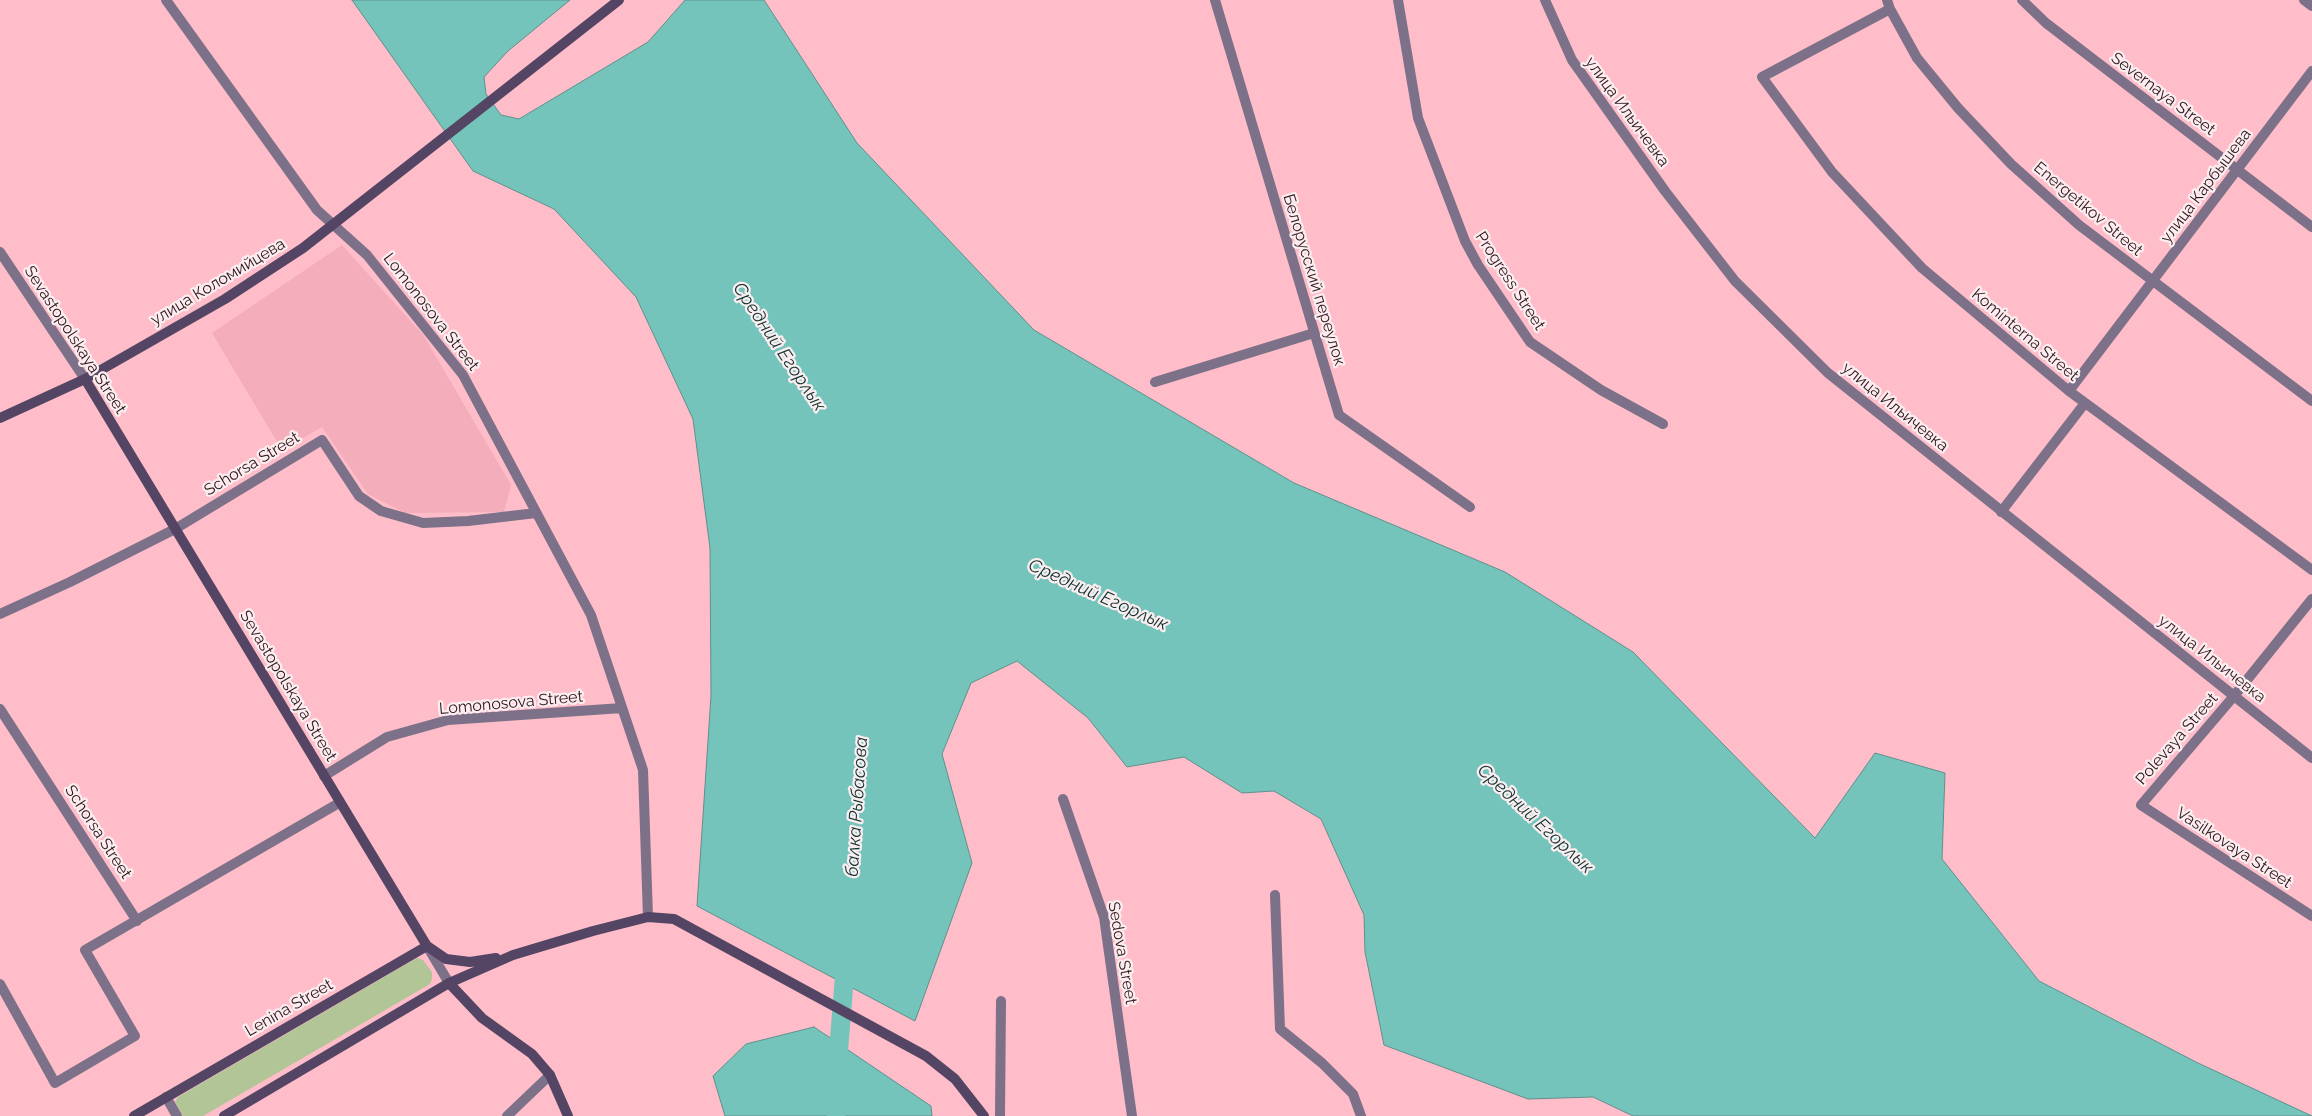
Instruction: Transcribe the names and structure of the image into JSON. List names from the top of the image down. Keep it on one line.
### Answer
{"streets":{"main road":["улица Коломийцева","Sevastopolskaya Street","Lenina Street"],"street":["Severnaya Street","улица Ильичевка","улица Карбышева","Energetikov Street","Белорусский переулок","Progress Street","Lomonosova Street","Kominterna Street","Schorsa Street","Polevaya Street","Vasilkovaya Street","Sedova Street"]},"crossings":[["Severnaya Street","улица Карбышева"],["улица Ильичевка","Polevaya Street"],["улица Карбышева","Energetikov Street"],["улица Карбышева","Kominterna Street"],["Energetikov Street","Kominterna Street"],["улица Коломийцева","Lomonosova Street"],["улица Коломийцева","Sevastopolskaya Street"],["Lomonosova Street","Sevastopolskaya Street"],["Lomonosova Street","Schorsa Street"],["Sevastopolskaya Street","Schorsa Street"],["Sevastopolskaya Street","Lenina Street"],["Polevaya Street","Vasilkovaya Street"]],"water":["Средний Егорлык","балка Рыбасова"]}
